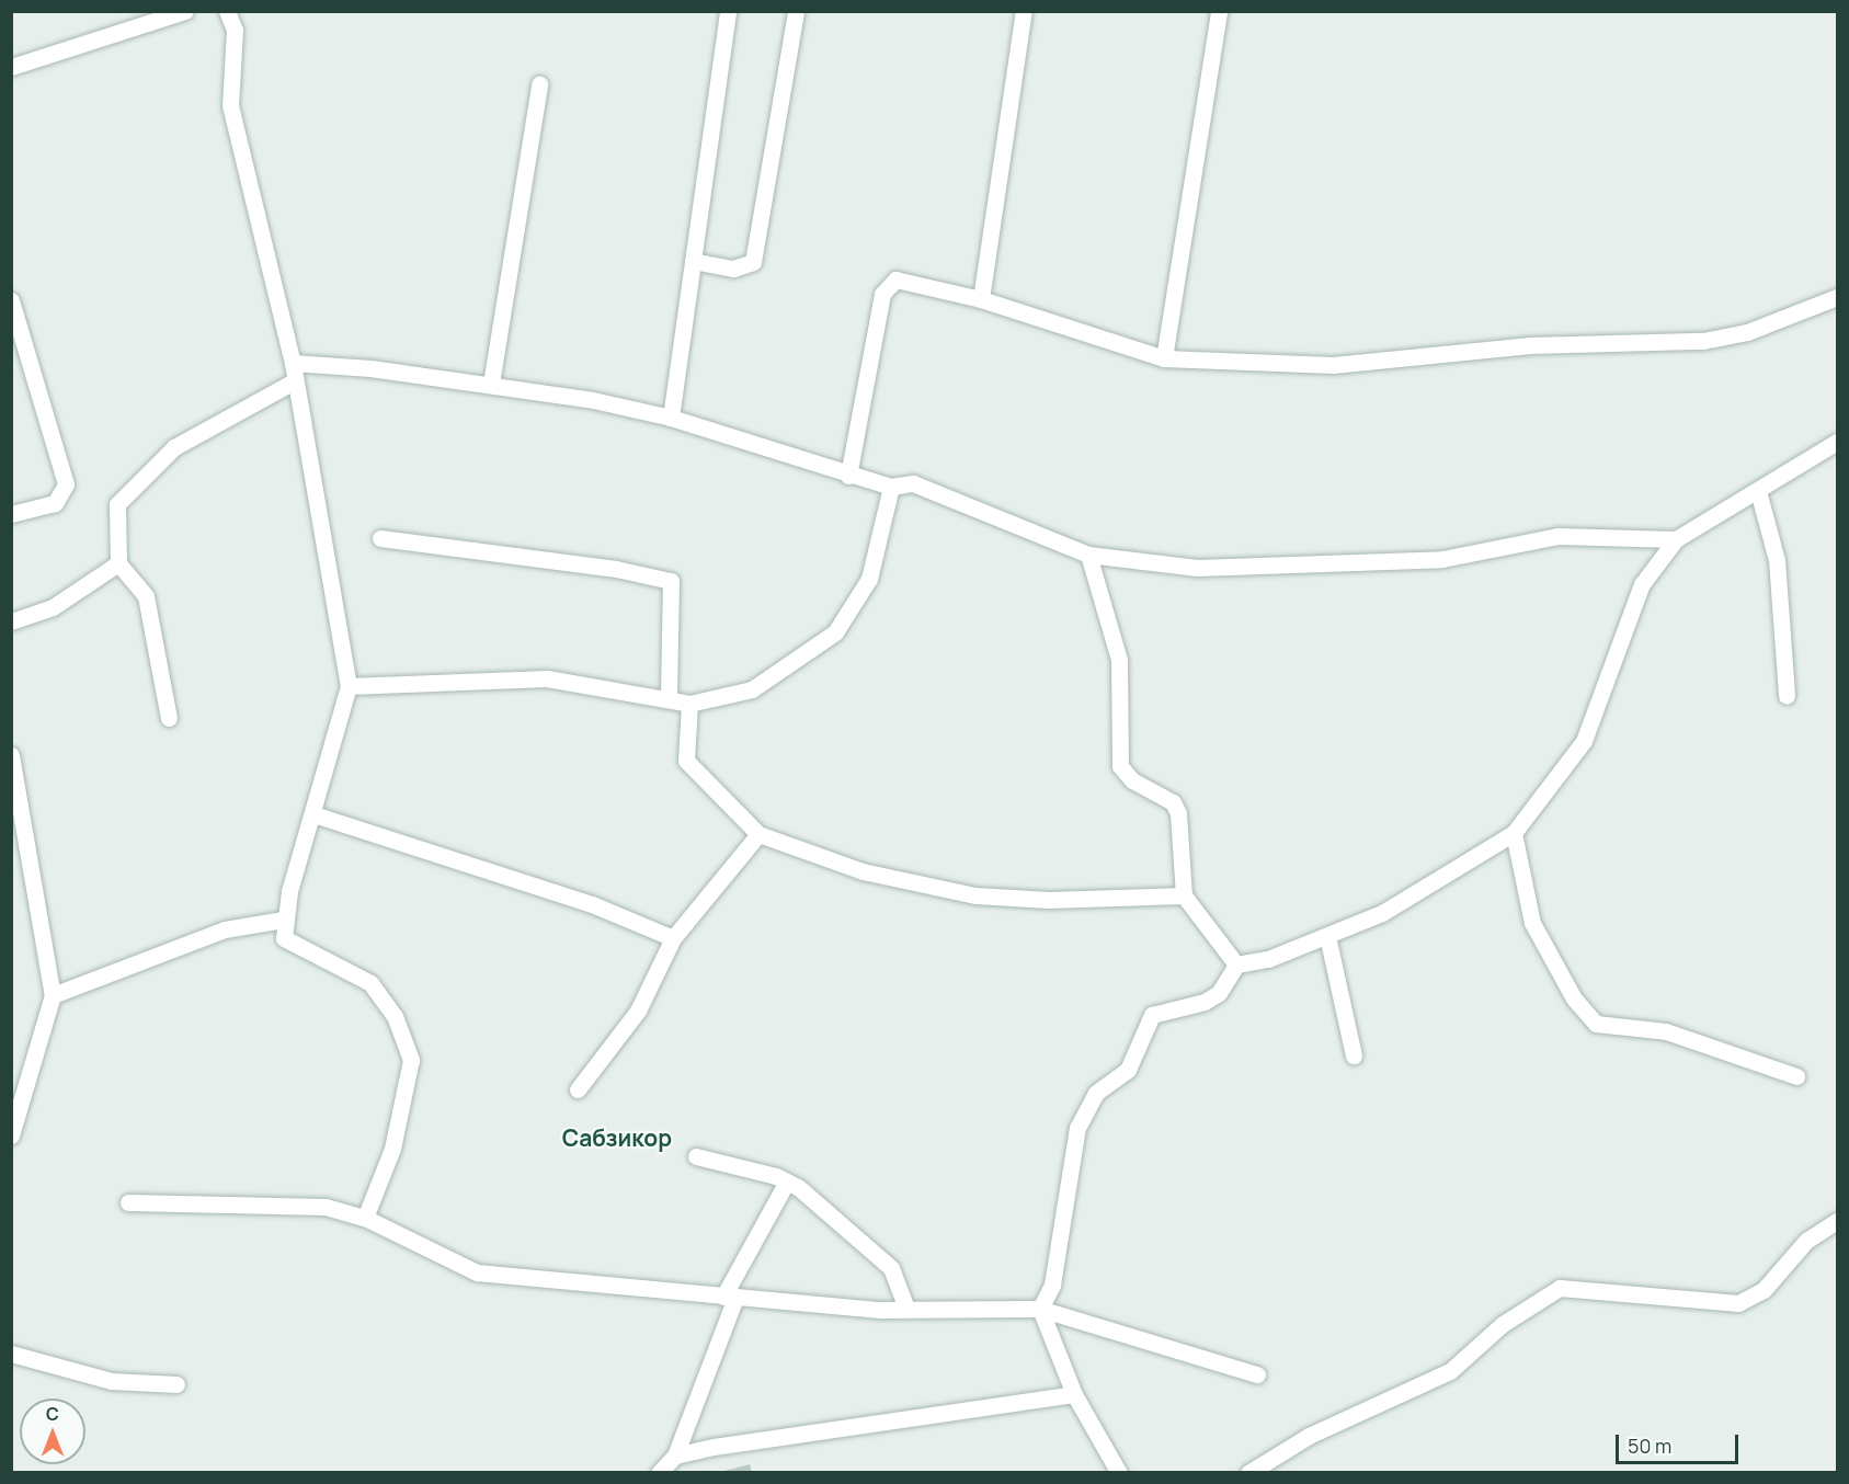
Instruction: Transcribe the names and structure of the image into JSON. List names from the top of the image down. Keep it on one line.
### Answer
{"districts":["Сабзикор"],"scale_bar":"50 m","north":"top"}
